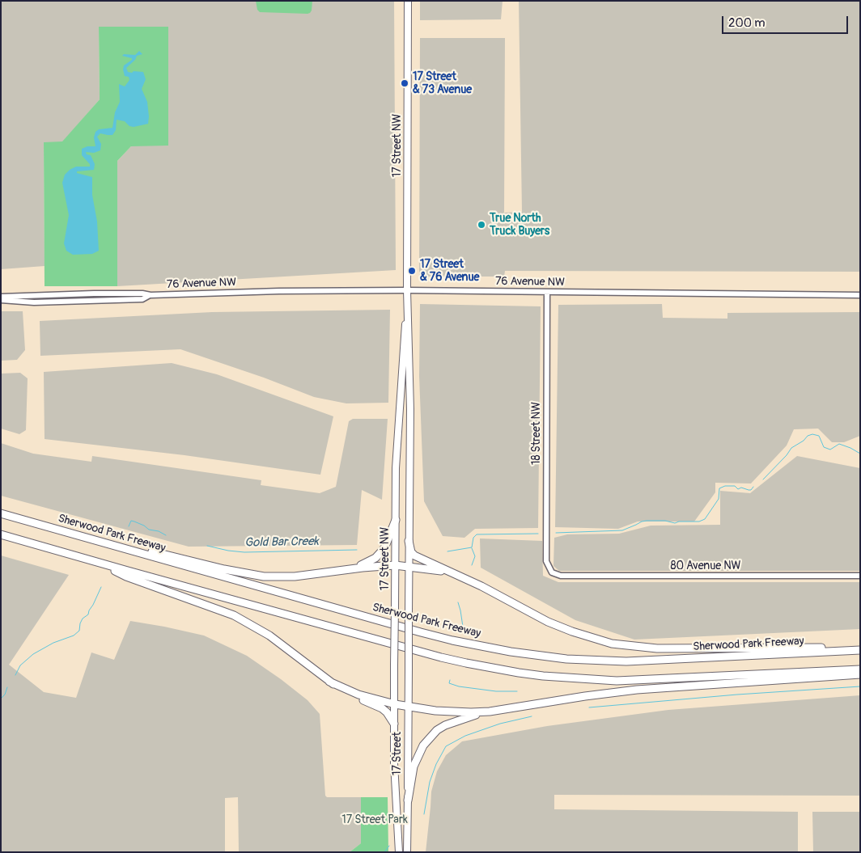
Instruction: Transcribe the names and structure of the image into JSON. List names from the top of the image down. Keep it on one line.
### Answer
{"streets":{"highway":["Sherwood Park Freeway"],"main road":["17 Street NW","17 Street"],"street":["76 Avenue NW","18 Street NW","80 Avenue NW"]},"crossings":[["17 Street NW","76 Avenue NW"],["17 Street NW","17 Street"],["76 Avenue NW","18 Street NW"],["18 Street NW","80 Avenue NW"]],"water":["Gold Bar Creek"],"parks":["17 Street Park"],"places":["17 Street & 73 Avenue","True North Truck Buyers","17 Street & 76 Avenue"],"scale_bar":"200 m"}
